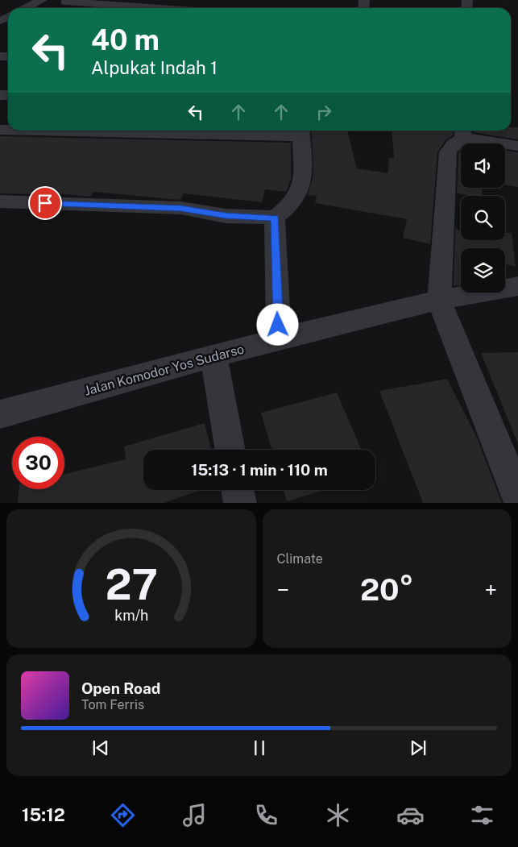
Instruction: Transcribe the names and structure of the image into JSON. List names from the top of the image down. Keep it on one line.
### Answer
{"streets":{"street":["Jalan Komodor Yos Sudarso"]},"page":{"turn":["40 m","Alpukat Indah 1"],"limit":"30","trip":"15:13 · 1 min · 110 m","tile":"Climate","heat":["−","20°","+"],"song":["Open Road","Tom Ferris"],"tabs":"15:12","gauge":["27","km/h"]}}
